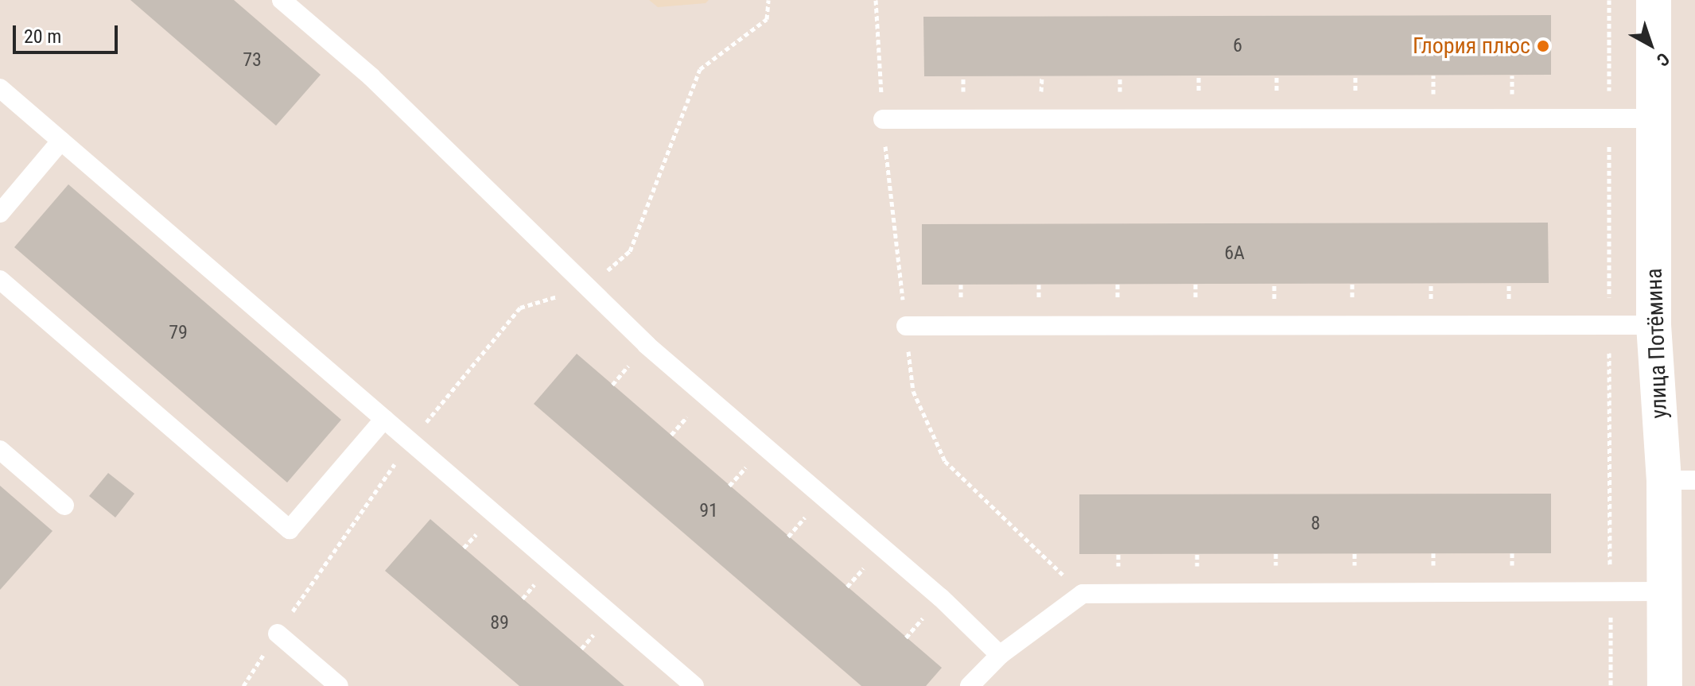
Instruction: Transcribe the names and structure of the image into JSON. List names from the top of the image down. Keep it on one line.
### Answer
{"streets":{"street":["улица Потёмина"]},"places":["Глория плюс"],"house_numbers":["6","73","6А","79","91","8","89"],"scale_bar":"20 m","north":"bottom right"}
